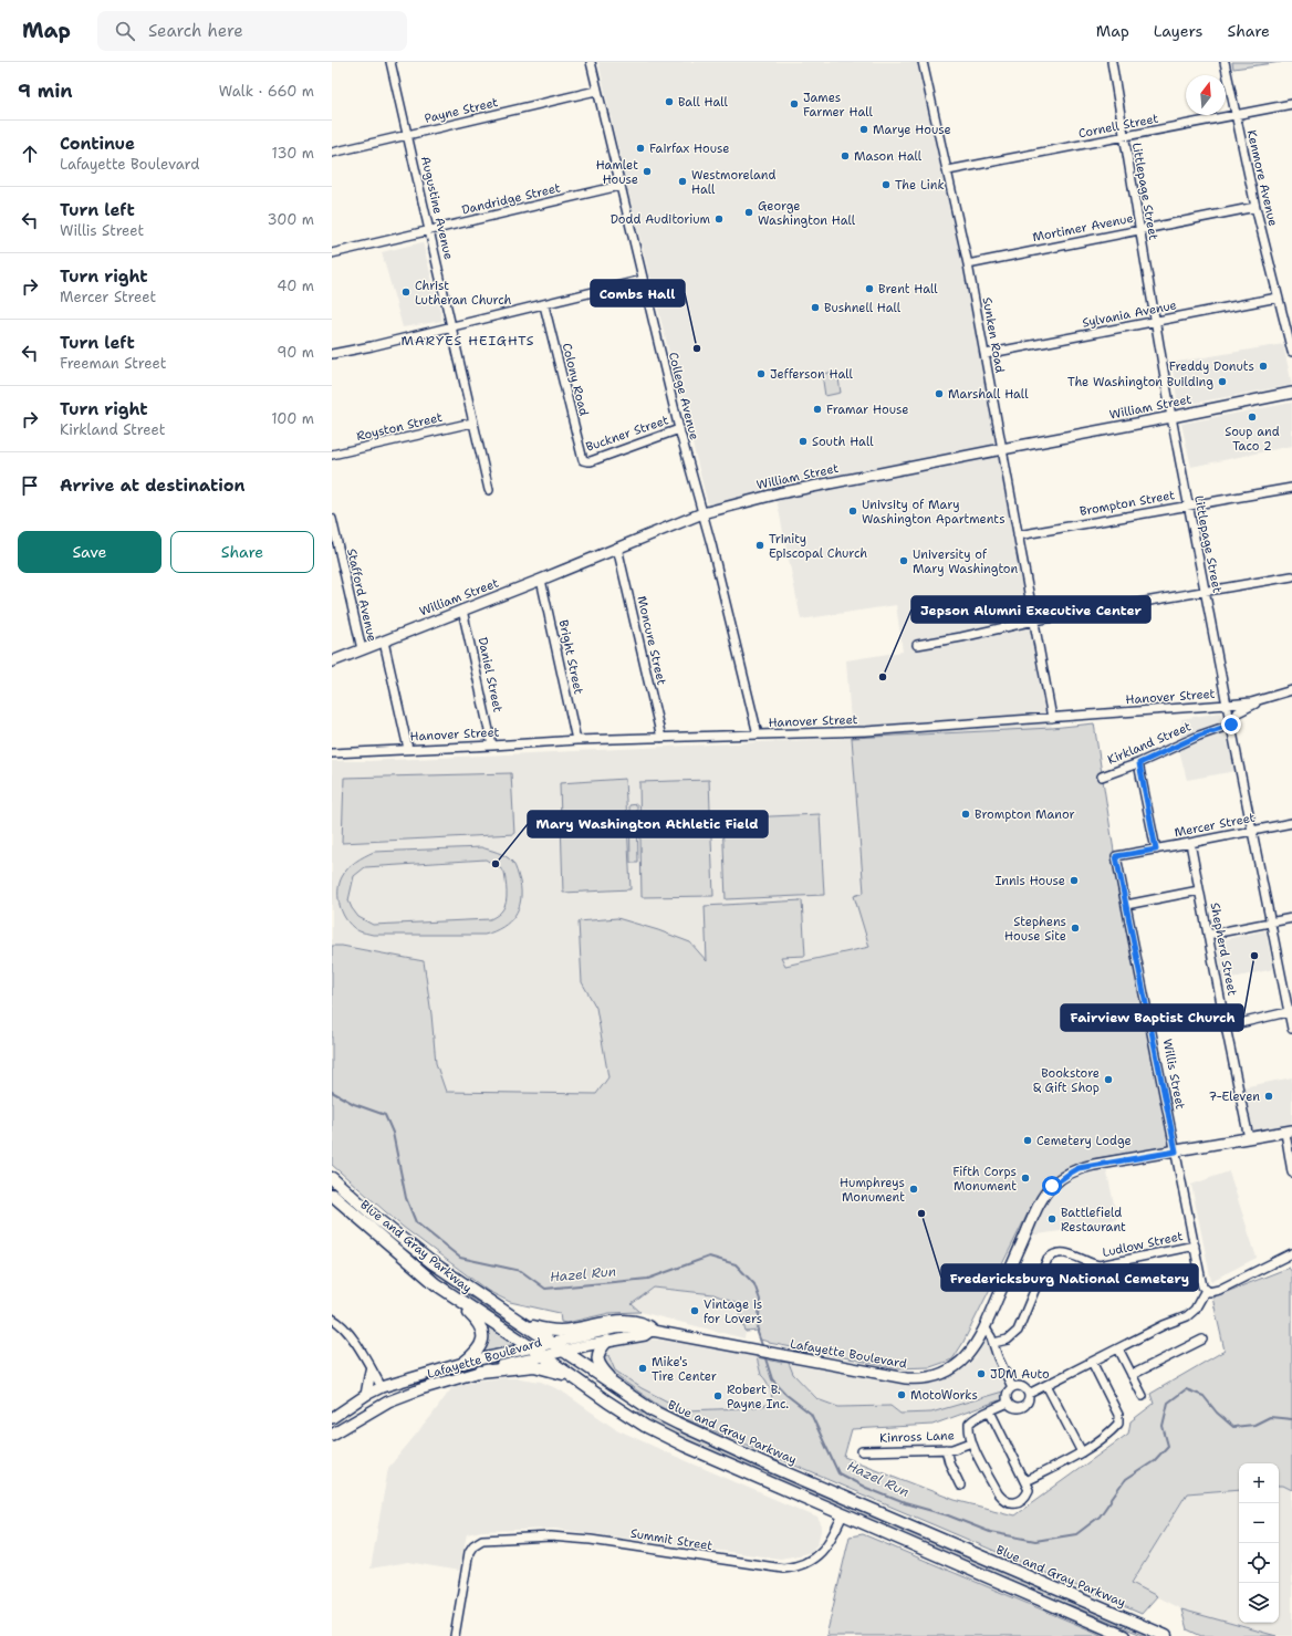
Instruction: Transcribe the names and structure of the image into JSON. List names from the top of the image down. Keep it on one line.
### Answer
{"streets":{"highway":["Blue and Gray Parkway"],"main road":["William Street","Lafayette Boulevard"],"street":["Payne Street","Cornell Street","Kenmore Avenue","Littlepage Street","Dandridge Street","Augustine Avenue","Mortimer Avenue","Sylvania Avenue","Sunken Road","Colony Road","College Avenue","Royston Street","Buckner Street","Brompton Street","Stafford Avenue","Moncure Street","Bright Street","Daniel Street","Hanover Street","Kirkland Street","Mercer Street","Shepherd Street","Willis Street","Ludlow Street","Kinross Lane","Summit Street"]},"crossings":[["Payne Street","Augustine Avenue"],["Payne Street","College Avenue"],["Cornell Street","Kenmore Avenue"],["Cornell Street","Littlepage Street"],["Cornell Street","Sunken Road"],["Kenmore Avenue","Mortimer Avenue"],["Kenmore Avenue","Sylvania Avenue"],["Littlepage Street","Mortimer Avenue"],["Littlepage Street","Sylvania Avenue"],["Littlepage Street","William Street"],["Littlepage Street","Brompton Street"],["Littlepage Street","Hanover Street"],["Littlepage Street","Kirkland Street"],["Littlepage Street","Mercer Street"],["Dandridge Street","Augustine Avenue"],["Dandridge Street","College Avenue"],["Augustine Avenue","Royston Street"],["Mortimer Avenue","Sunken Road"],["Sylvania Avenue","Sunken Road"],["Sunken Road","William Street"],["Sunken Road","Brompton Street"],["Sunken Road","Hanover Street"],["Colony Road","Buckner Street"],["College Avenue","William Street"],["College Avenue","Buckner Street"],["College Avenue","Hanover Street"],["William Street","Stafford Avenue"],["William Street","Moncure Street"],["William Street","Bright Street"],["William Street","Daniel Street"],["Moncure Street","Hanover Street"],["Bright Street","Hanover Street"],["Daniel Street","Hanover Street"],["Mercer Street","Shepherd Street"],["Mercer Street","Willis Street"],["Shepherd Street","Lafayette Boulevard"],["Willis Street","Ludlow Street"],["Willis Street","Lafayette Boulevard"],["Blue and Gray Parkway","Lafayette Boulevard"],["Blue and Gray Parkway","Summit Street"]],"districts":["MARYES HEIGHTS"],"water":["Hazel Run"],"places":["Ball Hall","James Farmer Hall","Marye House","Fairfax House","Mason Hall","Hamlet House","Westmoreland Hall","The Link","George Washington Hall","Dodd Auditorium","Brent Hall","Christ Lutheran Church","Bushnell Hall","Combs Hall","Freddy Donuts","Jefferson Hall","The Washington Building","Marshall Hall","Framar House","Soup and Taco 2","South Hall","Univsity of Mary Washington Apartments","Trinity Episcopal Church","University of Mary Washington","Jepson Alumni Executive Center","Brompton Manor","Mary Washington Athletic Field","Innis House","Stephens House Site","Fairview Baptist Church","Bookstore & Gift Shop","7-Eleven","Cemetery Lodge","Fifth Corps Monument","Humphreys Monument","Fredericksburg National Cemetery","Battlefield Restaurant","Vintage is for Lovers","Mike's Tire Center","JDM Auto","MotoWorks","Robert B. Payne Inc."],"north":"top","page":{"header":"Map","search":"Search here","nav":["Map","Layers","Share"],"heading":["9 min","Walk · 660 m"],"list":[["Continue","Lafayette Boulevard","130 m"],["Turn left","Willis Street","300 m"],["Turn right","Mercer Street","40 m"],["Turn left","Freeman Street","90 m"],["Turn right","Kirkland Street","100 m"],"Arrive at destination"],"buttons":["Save","Share"],"map_buttons":["+","−"]}}
